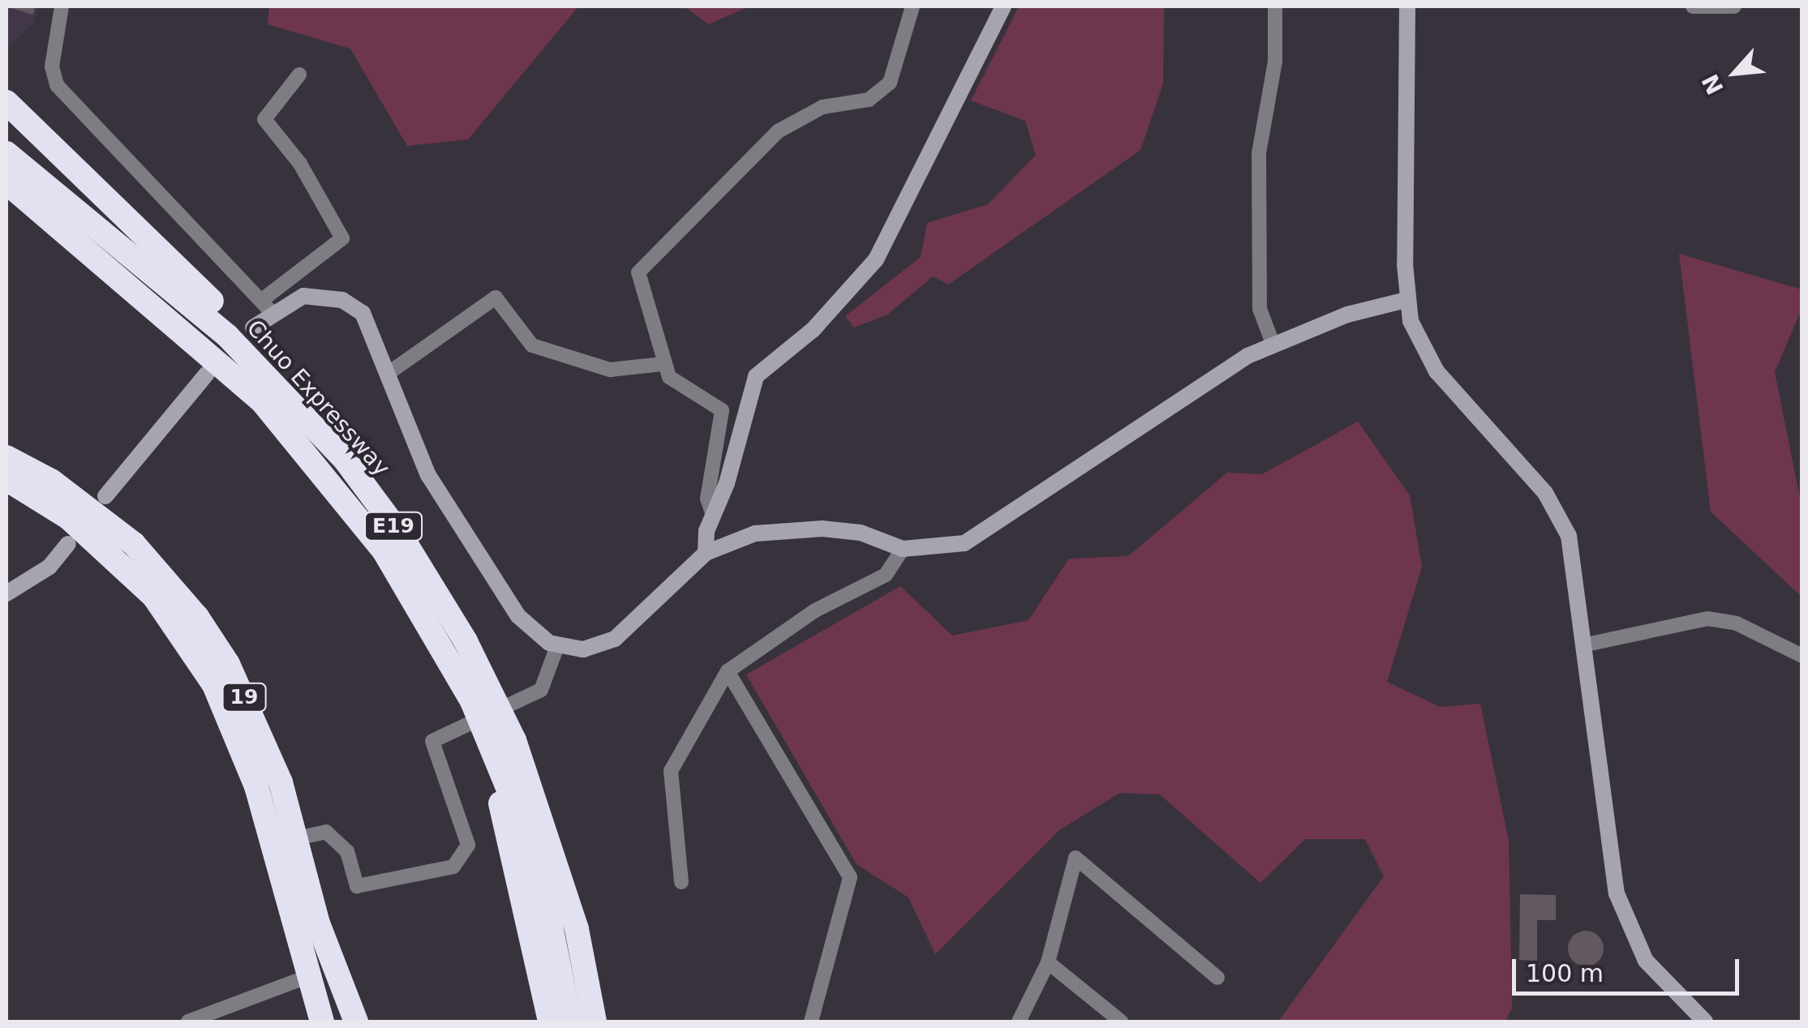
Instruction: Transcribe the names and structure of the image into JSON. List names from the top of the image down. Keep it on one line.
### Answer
{"streets":{"highway":["Chuo Expressway","E19","19"]},"scale_bar":"100 m","north":"bottom left"}
